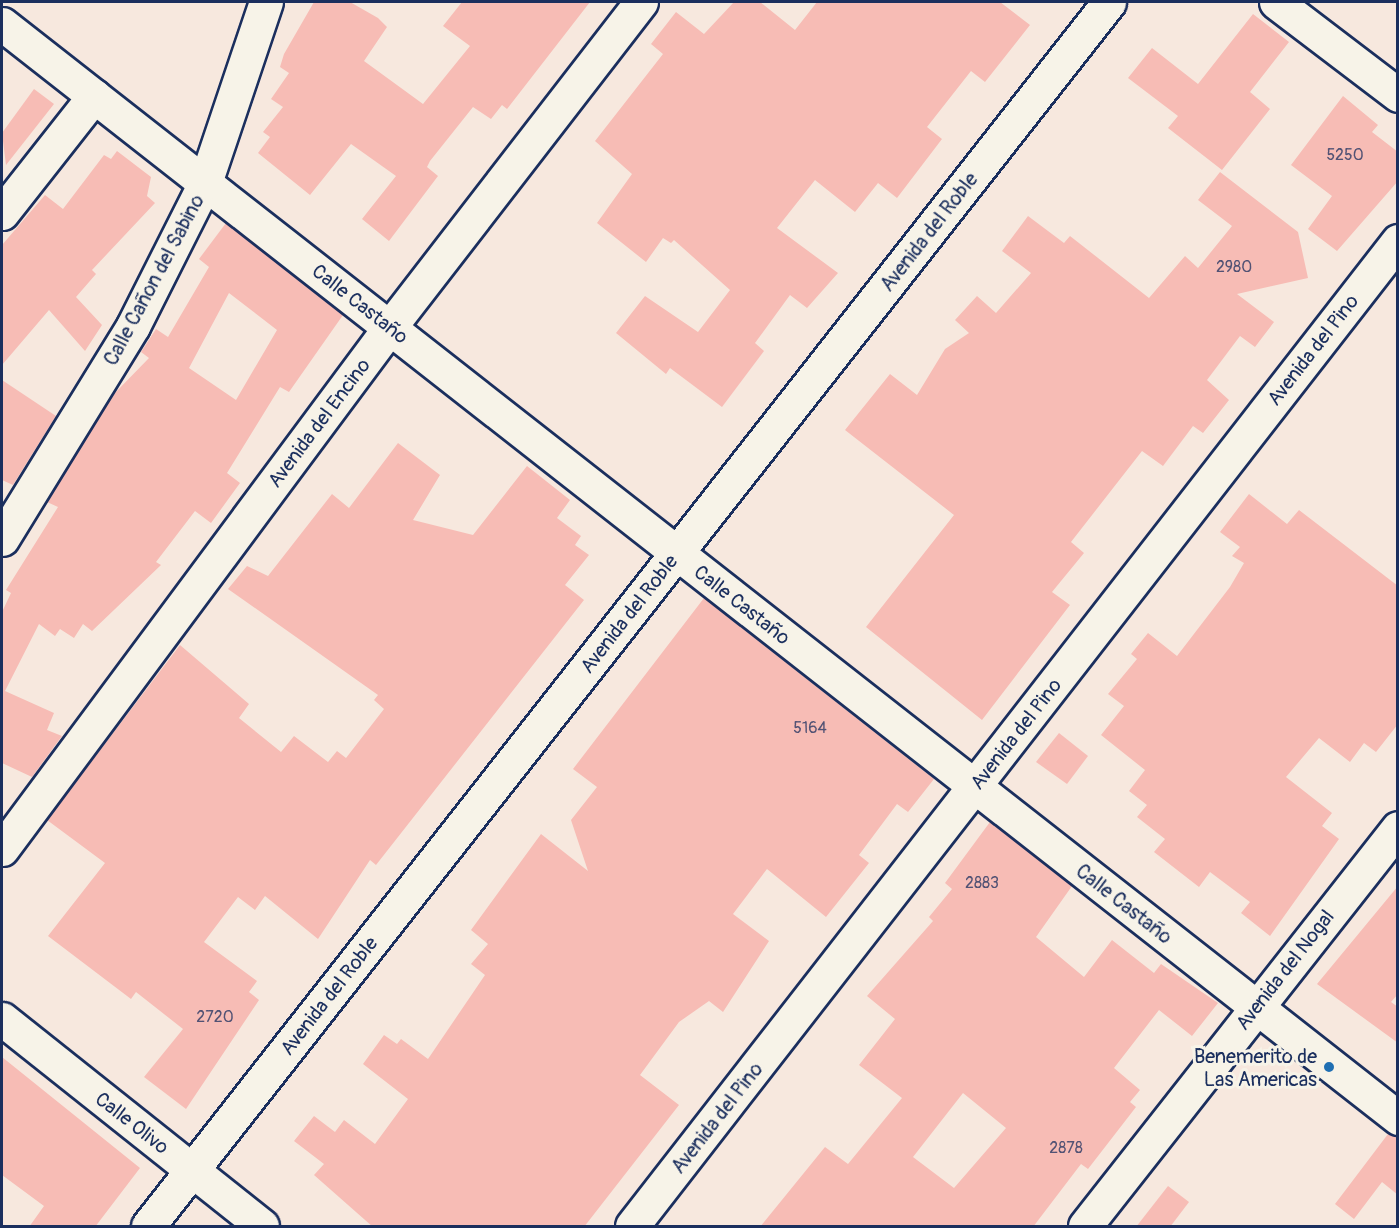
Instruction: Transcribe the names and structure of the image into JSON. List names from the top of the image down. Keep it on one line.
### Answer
{"streets":{"street":["Avenida del Roble","Calle Cañon del Sabino","Calle Castaño","Avenida del Pino","Avenida del Encino","Avenida del Nogal","Calle Olivo"]},"crossings":[["Avenida del Roble","Calle Castaño"],["Avenida del Roble","Calle Olivo"],["Calle Cañon del Sabino","Calle Castaño"],["Calle Castaño","Avenida del Pino"],["Calle Castaño","Avenida del Encino"],["Calle Castaño","Avenida del Nogal"]],"places":["Benemerito de Las Americas"],"house_numbers":["5250","2980","5164","2883","2720","2878"]}
